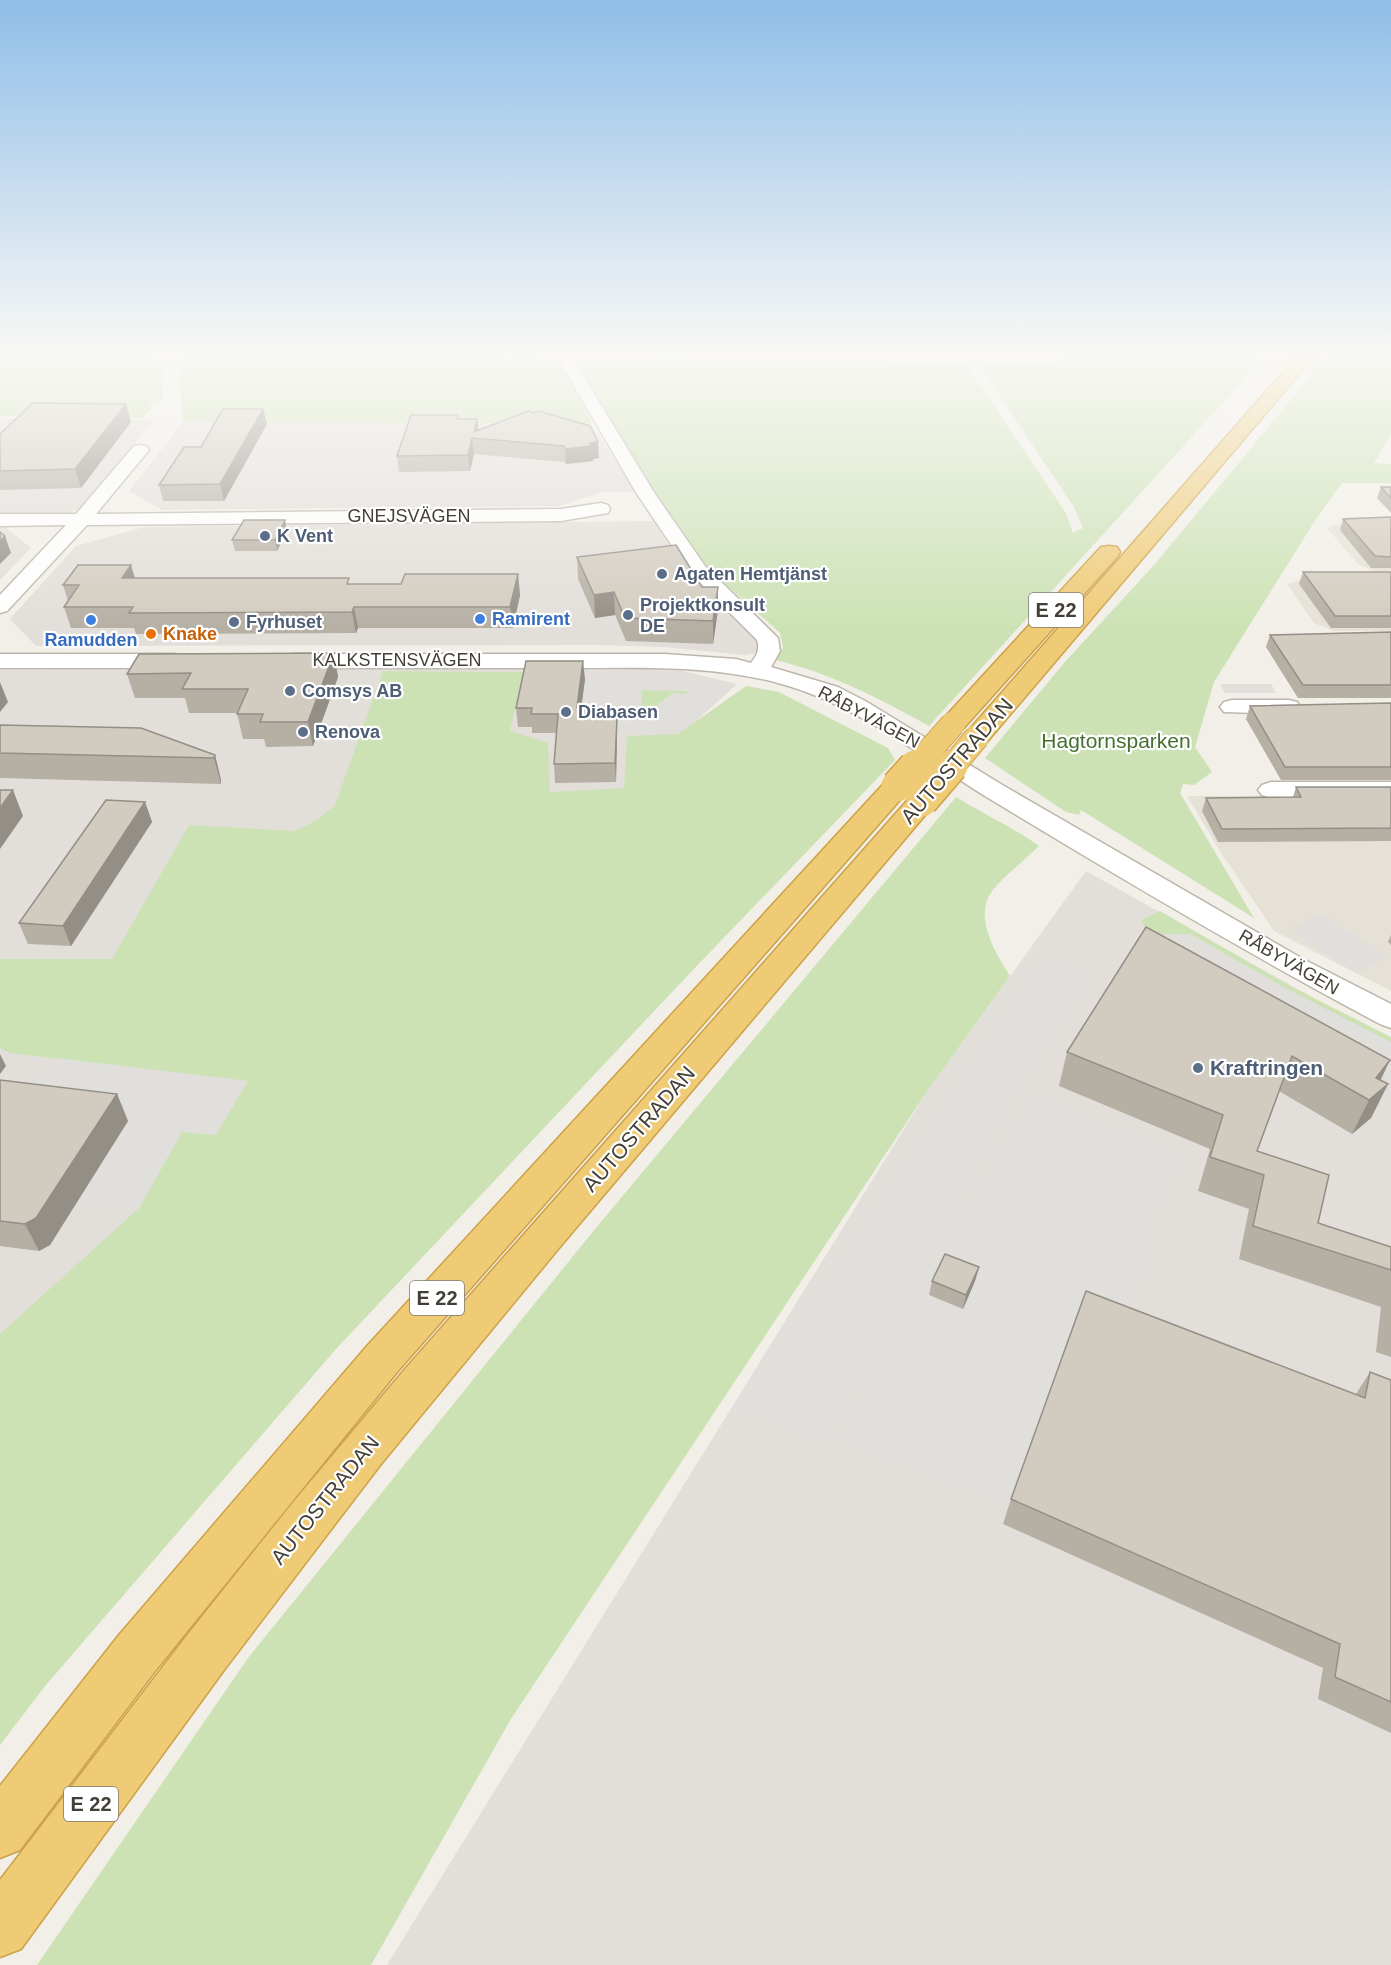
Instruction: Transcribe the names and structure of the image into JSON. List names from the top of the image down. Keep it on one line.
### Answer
{"streets":{"highway":["E 22","AUTOSTRADAN"],"street":["GNEJSVÄGEN","KALKSTENSVÄGEN","RÅBYVÄGEN"]},"crossings":[["KALKSTENSVÄGEN","RÅBYVÄGEN"]],"parks":["Hagtornsparken"],"places":["K Vent","Agaten Hemtjänst","Projektkonsult DE","Ramirent","Ramudden","Fyrhuset","Knake","Comsys AB","Diabasen","Renova","Kraftringen"]}
